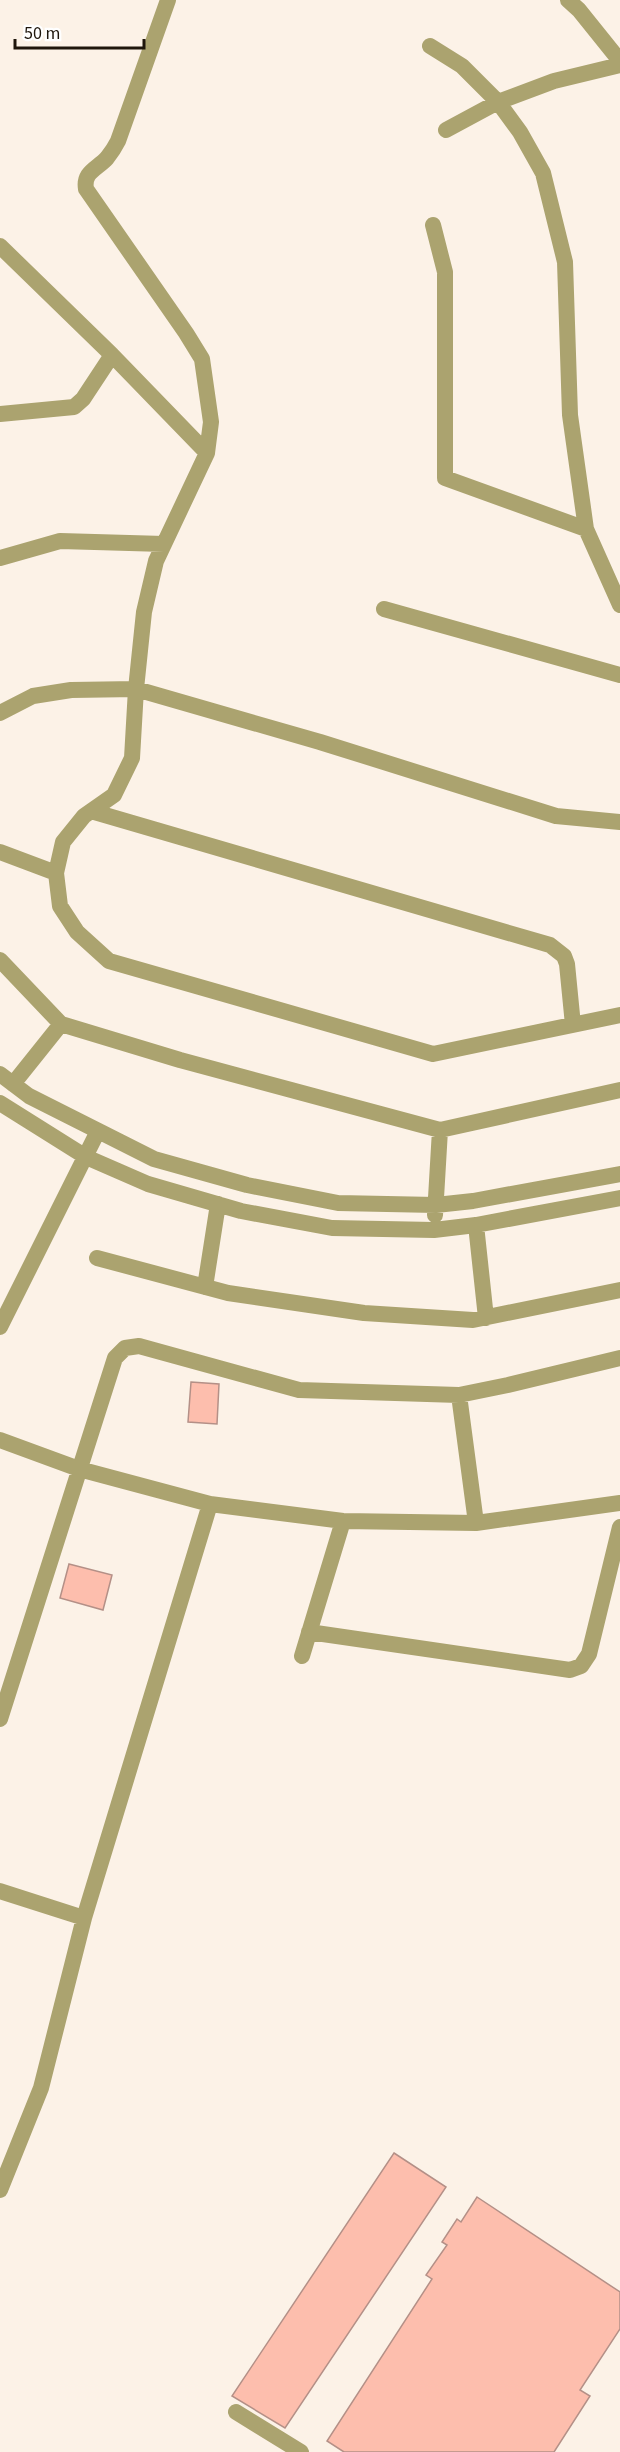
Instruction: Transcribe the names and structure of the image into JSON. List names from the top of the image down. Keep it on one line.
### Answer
{"scale_bar":"50 m"}
